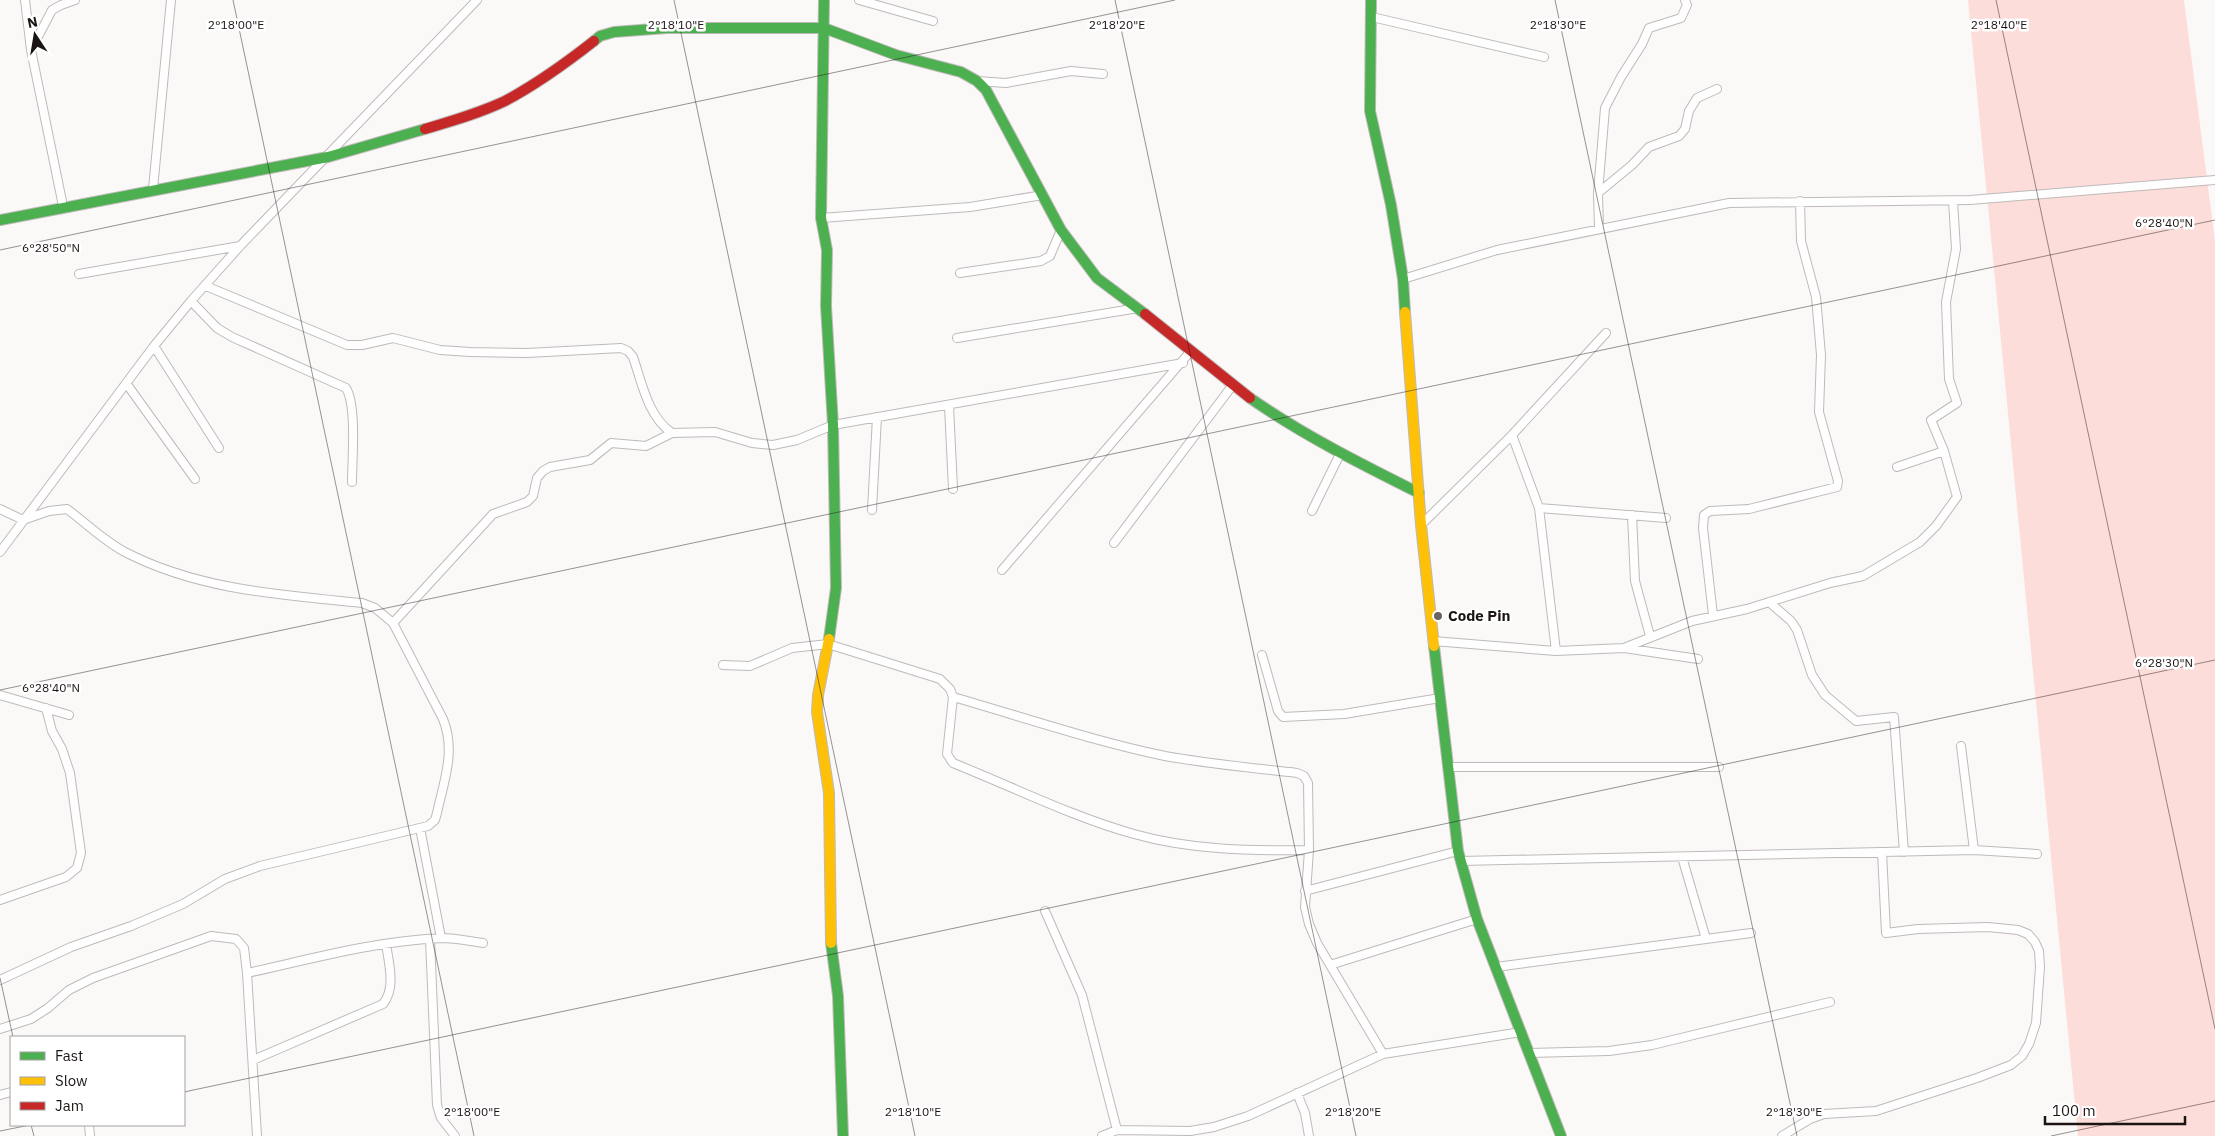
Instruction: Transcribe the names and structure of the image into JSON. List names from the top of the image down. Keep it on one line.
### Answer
{"places":["Code Pin"],"legend":["Fast","Slow","Jam"],"scale_bar":"100 m","north":"top","coordinates":["2°18'00\"E","2°18'10\"E","2°18'20\"E","2°18'30\"E","2°18'40\"E","6°28'40\"N","6°28'50\"N","6°28'30\"N"]}
